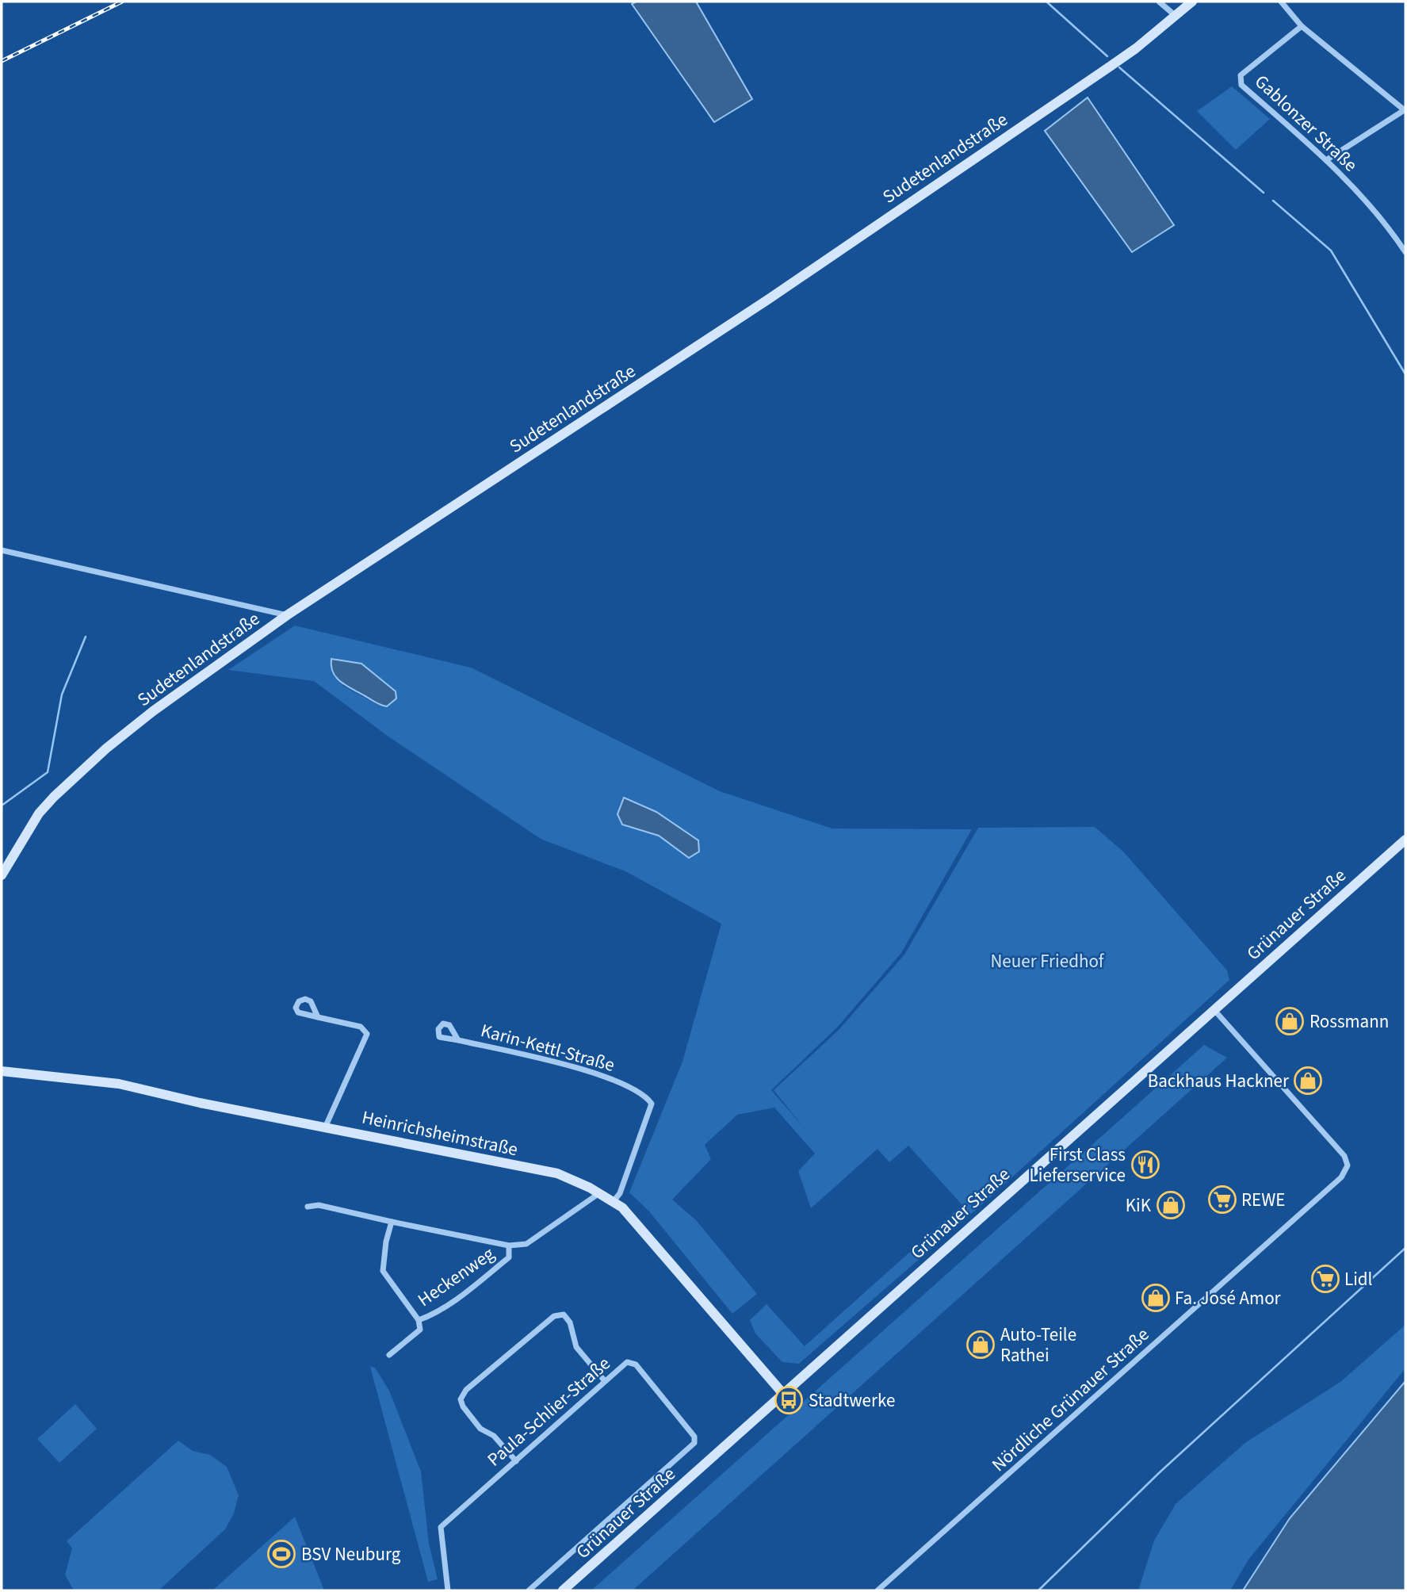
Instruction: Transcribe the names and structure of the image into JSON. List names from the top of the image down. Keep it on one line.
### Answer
{"streets":{"street":["Gablonzer Straße","Sudetenlandstraße","Grünauer Straße","Karin-Kettl-Straße","Heinrichsheimstraße","Heckenweg","Nördliche Grünauer Straße","Paula-Schlier-Straße"]},"crossings":[["Grünauer Straße","Heinrichsheimstraße"],["Grünauer Straße","Nördliche Grünauer Straße"],["Karin-Kettl-Straße","Heinrichsheimstraße"],["Heinrichsheimstraße","Heckenweg"]],"parks":["Neuer Friedhof"],"places":{"shop":["Rossmann","Backhaus Hackner","KiK","Fa. José Amor","Auto-Teile Rathei"],"restaurant":["First Class Lieferservice"],"supermarket":["REWE","Lidl"],"bus stop":["Stadtwerke"],"sports":["BSV Neuburg"]}}
